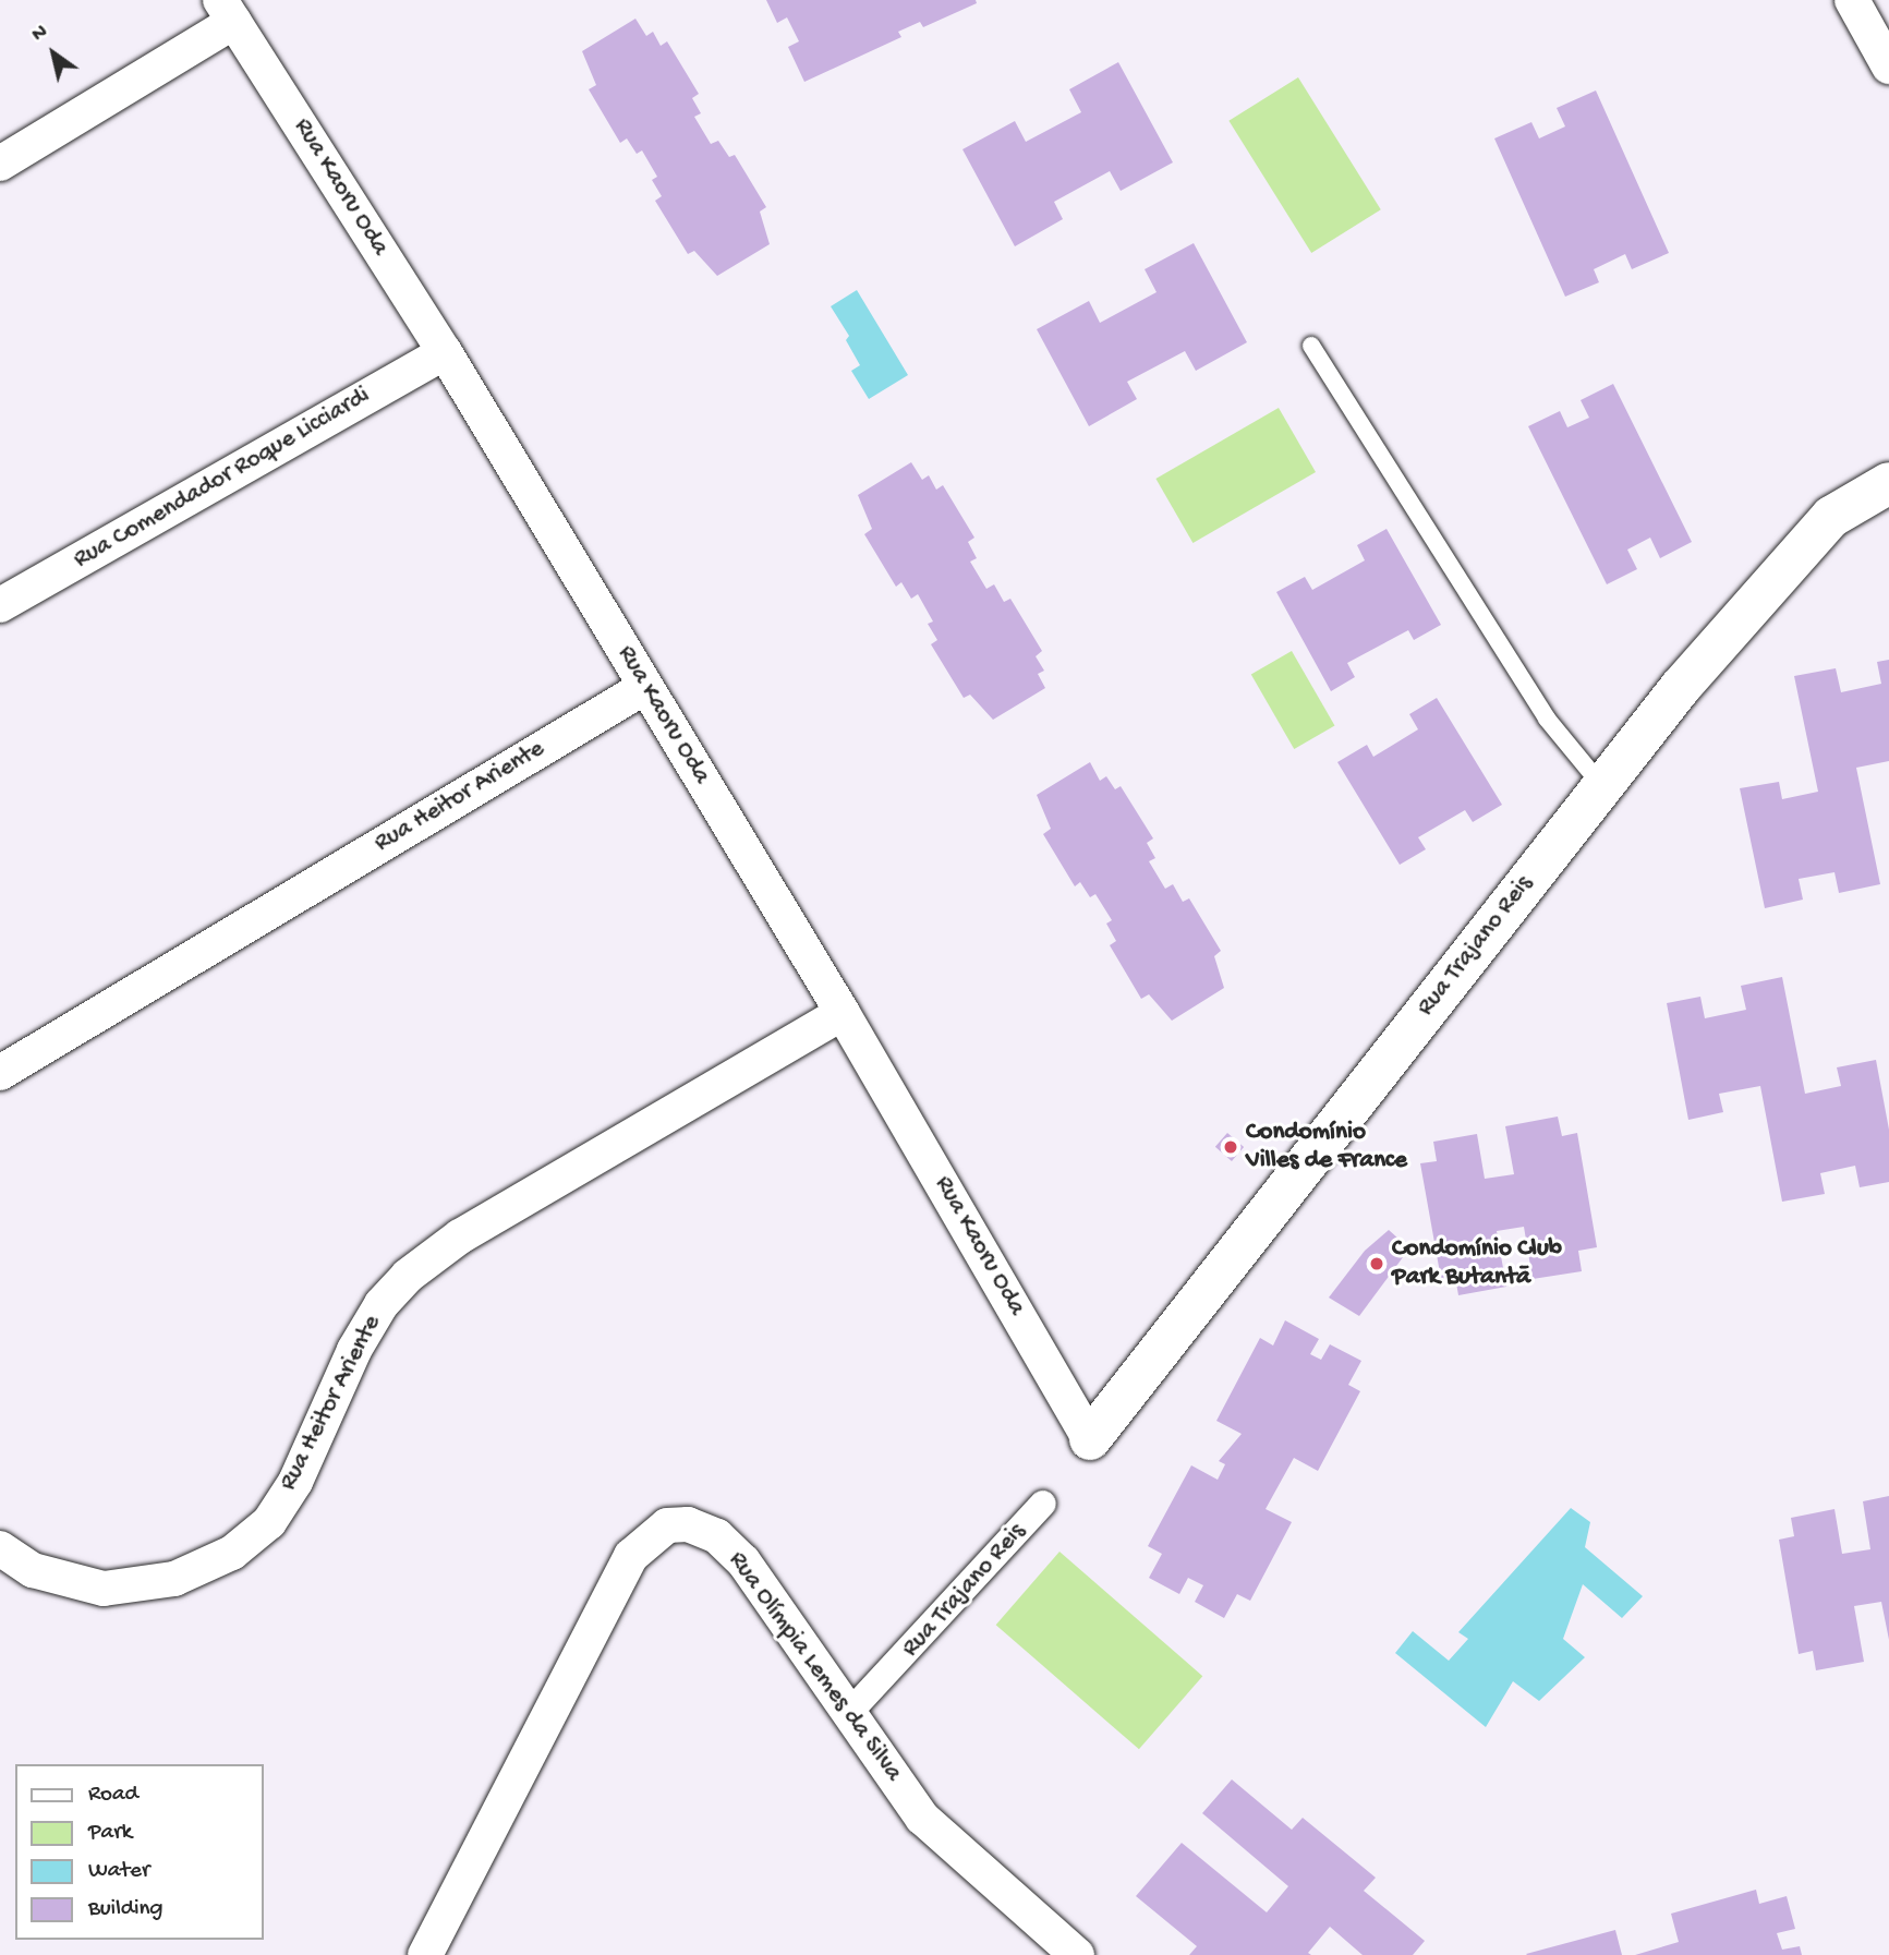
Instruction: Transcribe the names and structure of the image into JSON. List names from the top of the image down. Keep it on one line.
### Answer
{"streets":{"street":["Rua Kaoru Oda","Rua Comendador Roque Licciardi","Rua Heitor Ariente","Rua Trajano Reis","Rua Olímpia Lemes da Silva"]},"crossings":[["Rua Kaoru Oda","Rua Comendador Roque Licciardi"],["Rua Kaoru Oda","Rua Heitor Ariente"],["Rua Kaoru Oda","Rua Trajano Reis"],["Rua Trajano Reis","Rua Olímpia Lemes da Silva"]],"places":["Condomínio Villes de France","Condomínio Club Park Butantã"],"legend":["Road","Park","Water","Building"],"north":"top left"}
